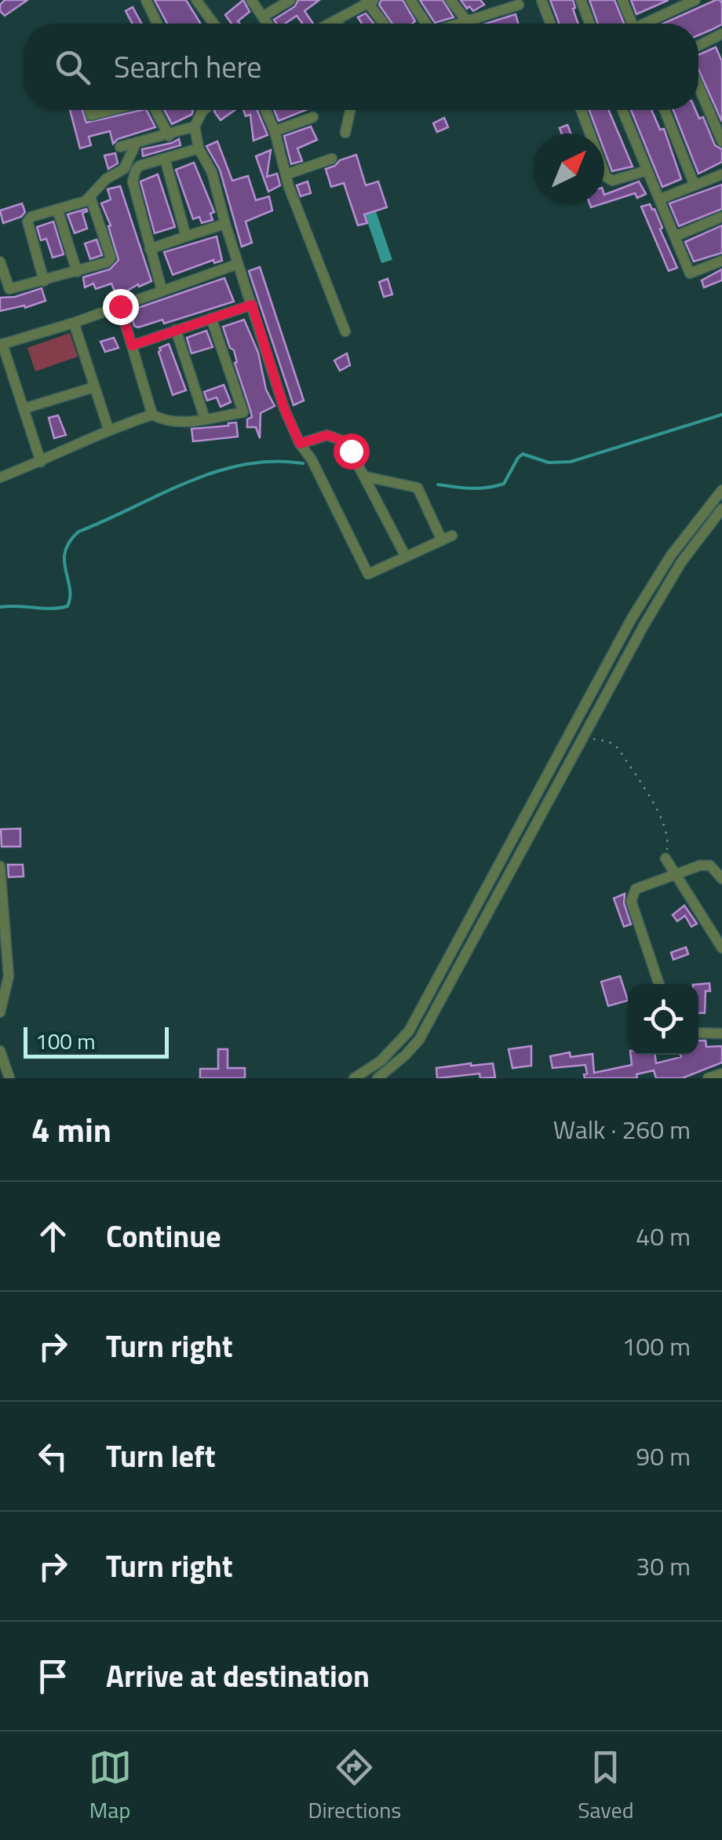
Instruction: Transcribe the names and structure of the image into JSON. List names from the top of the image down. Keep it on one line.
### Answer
{"scale_bar":"100 m","north":"top right","page":{"search":"Search here","scale":"100 m","heading":["4 min","Walk · 260 m"],"list":[["Continue","40 m"],["Turn right","100 m"],["Turn left","90 m"],["Turn right","30 m"],"Arrive at destination"],"nav":["Map","Directions","Saved"]}}
